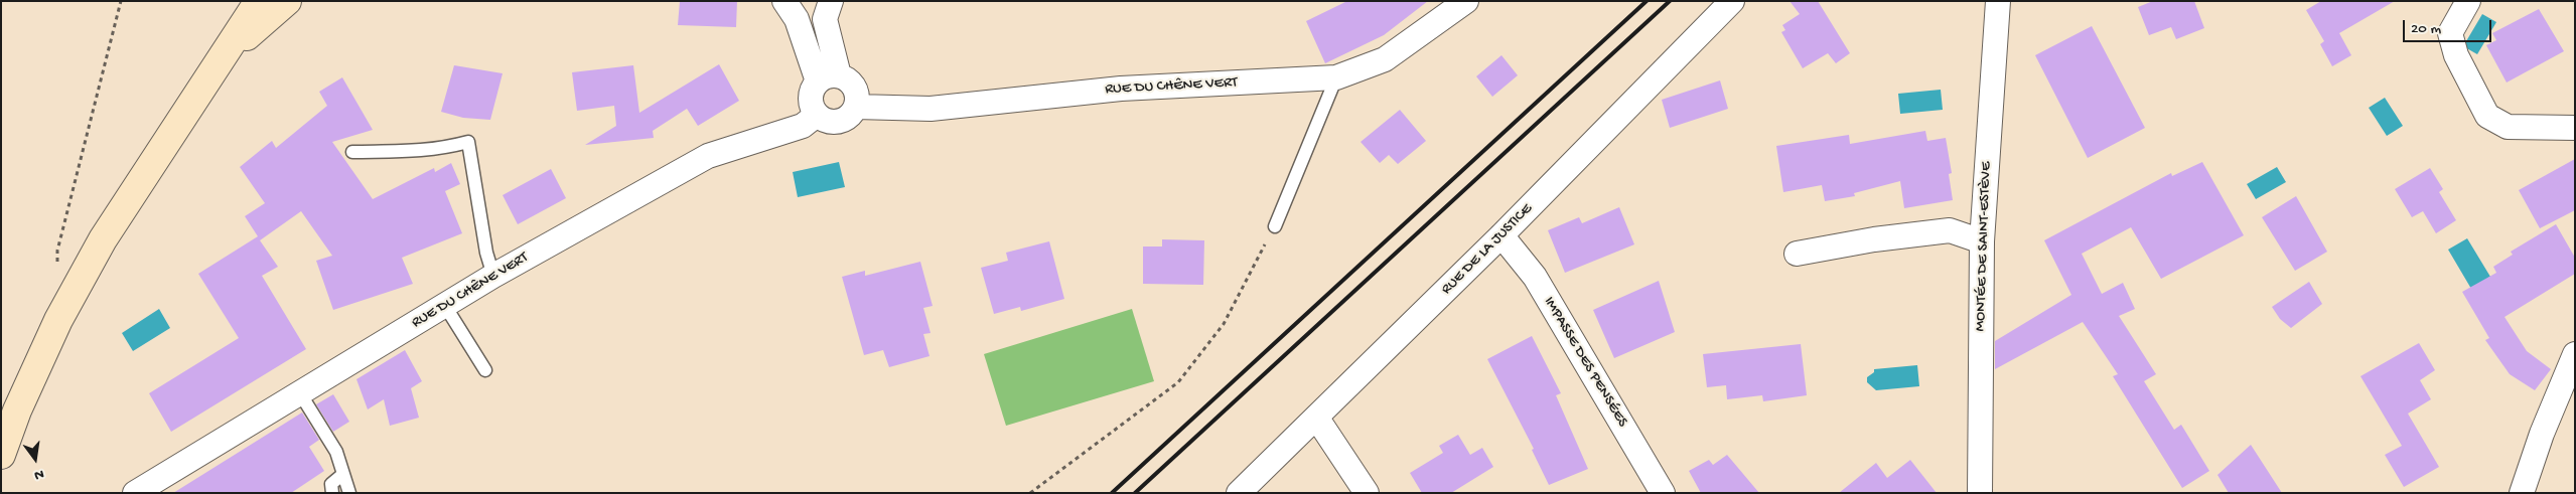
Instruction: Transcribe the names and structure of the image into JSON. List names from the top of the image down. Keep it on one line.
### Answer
{"streets":{"street":["RUE DU CHÊNE VERT","MONTÉE DE SAINT-ESTÈVE","RUE DE LA JUSTICE","IMPASSE DES PENSÉES"]},"crossings":[["RUE DE LA JUSTICE","IMPASSE DES PENSÉES"]],"scale_bar":"20 m","north":"bottom"}
